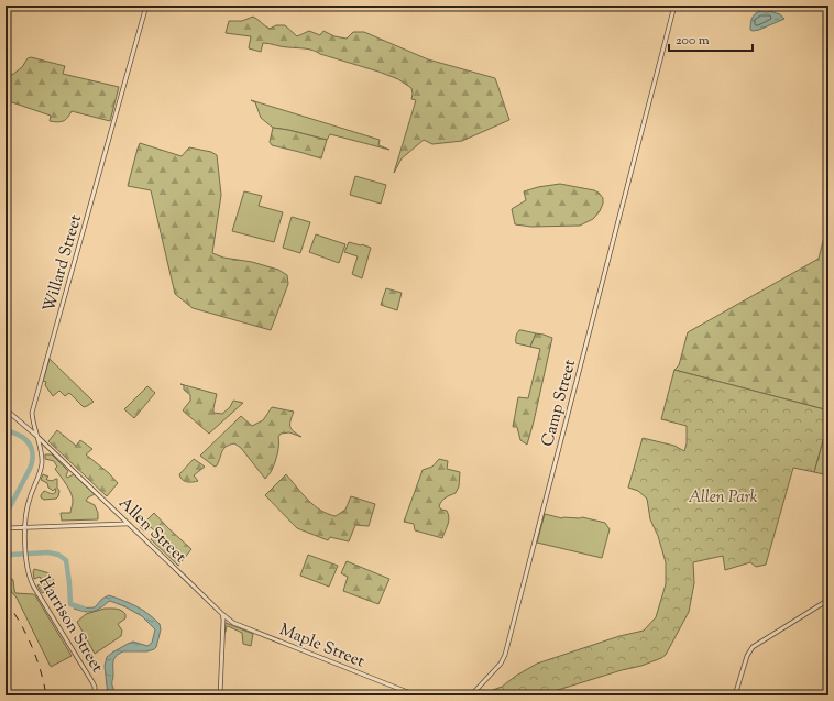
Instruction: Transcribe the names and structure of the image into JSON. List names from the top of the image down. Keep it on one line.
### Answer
{"streets":{"street":["Willard Street","Camp Street","Allen Street","Harrison Street","Maple Street"]},"crossings":[["Willard Street","Allen Street"],["Willard Street","Harrison Street"],["Allen Street","Maple Street"]],"parks":["Allen Park"],"scale_bar":"200 m"}
